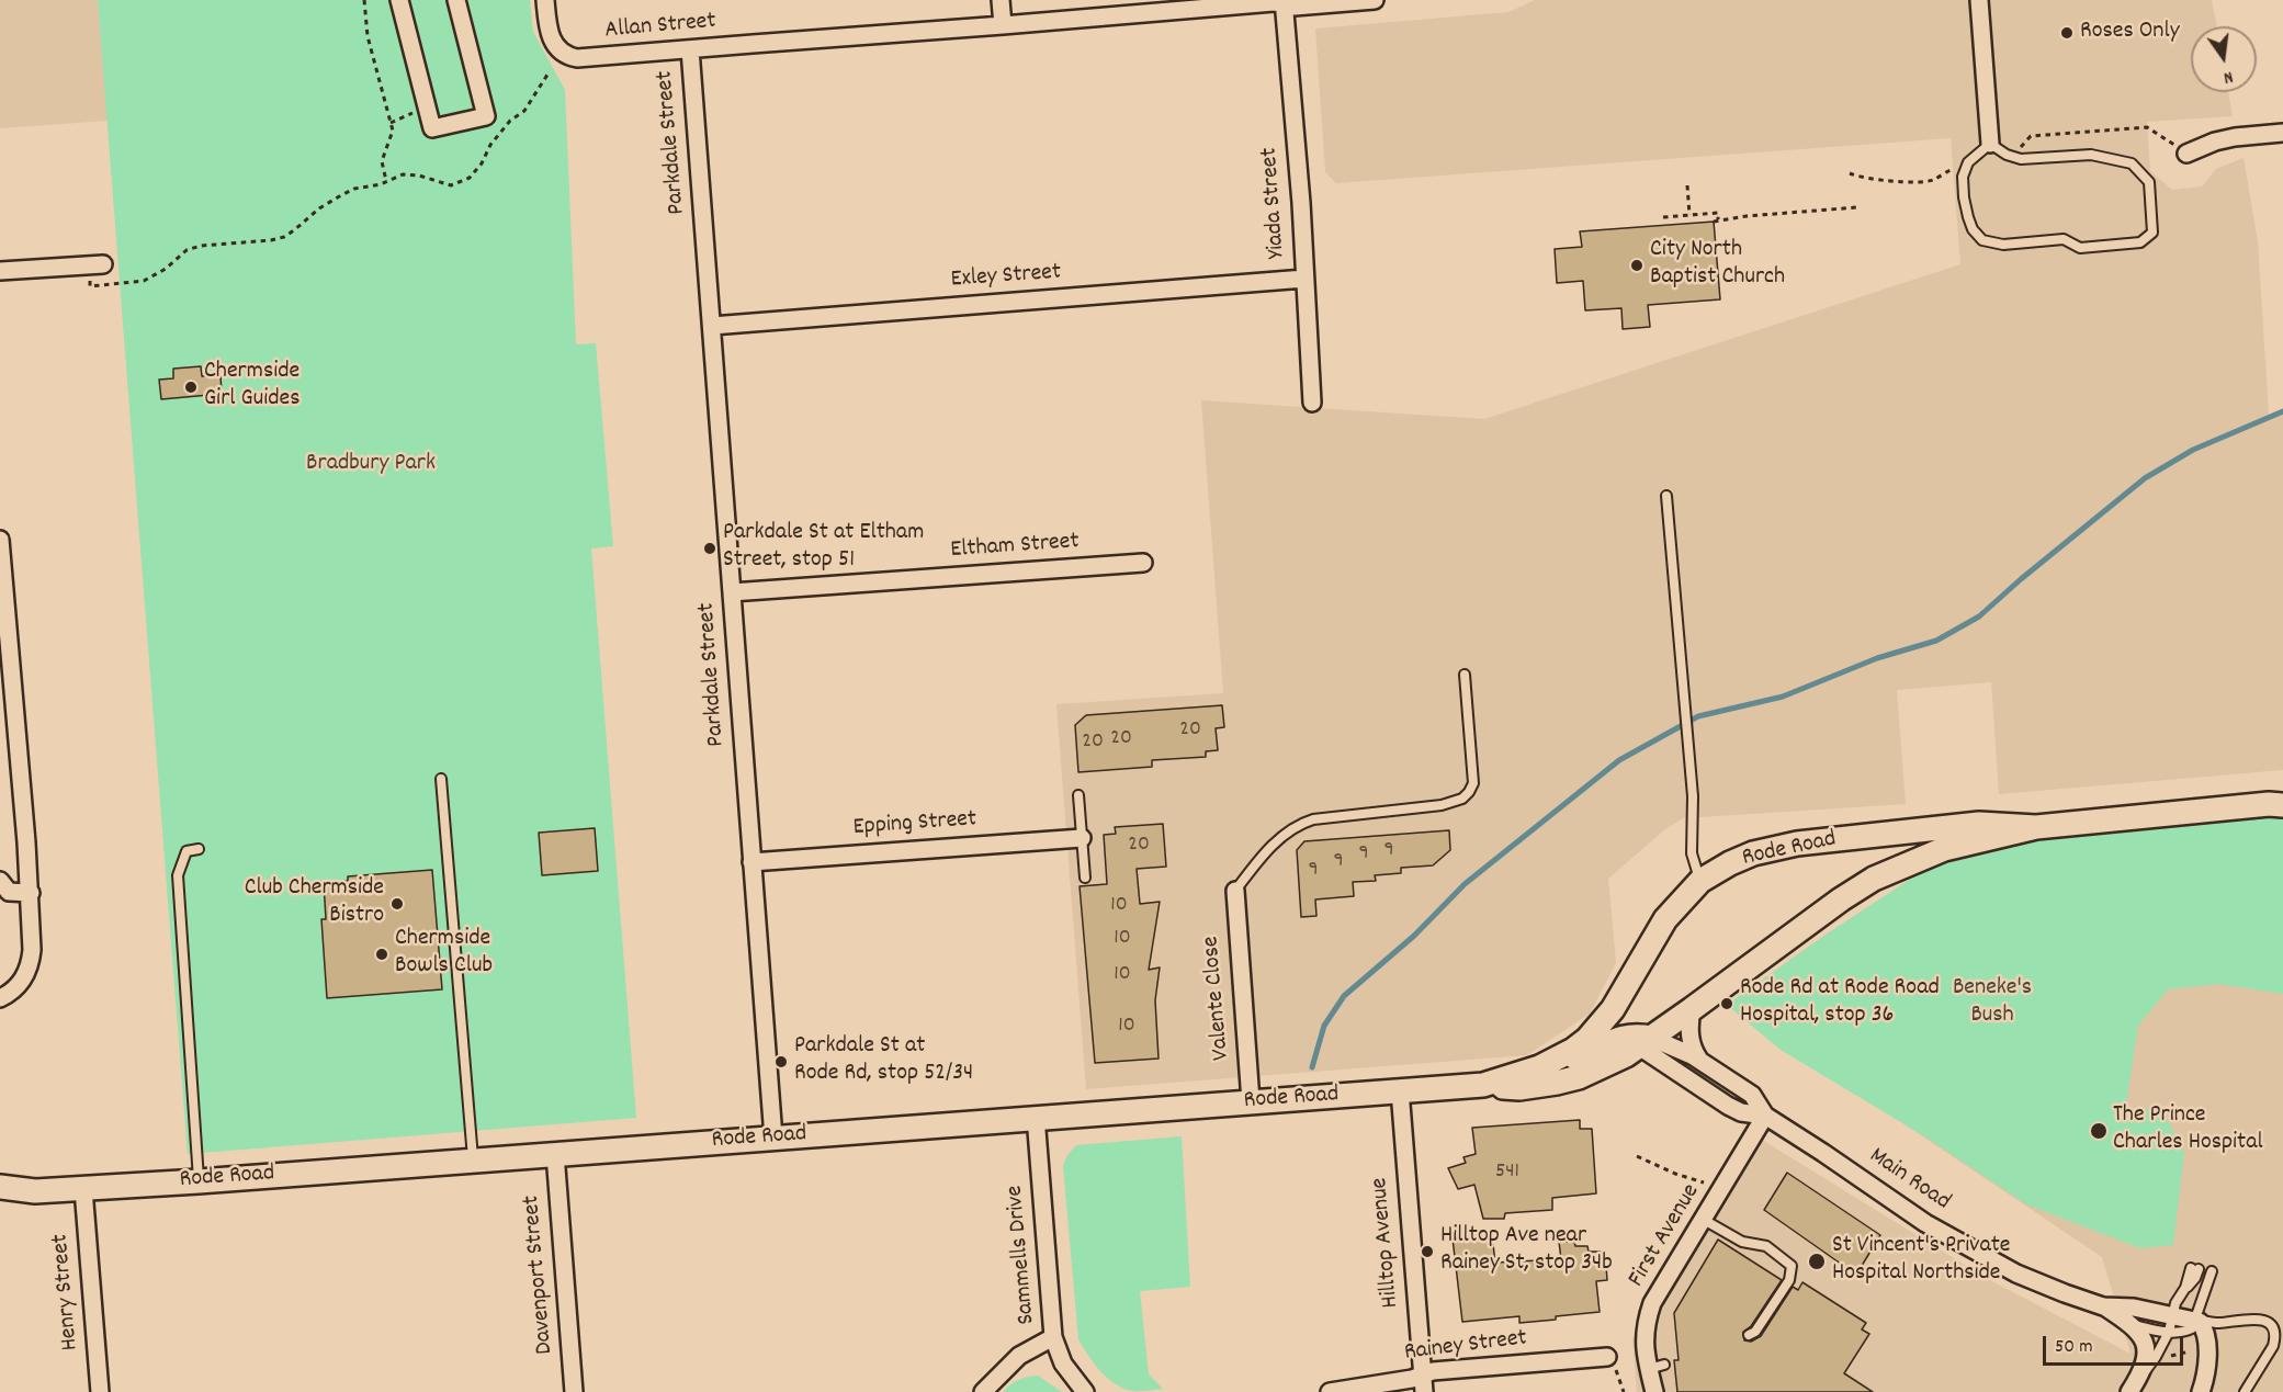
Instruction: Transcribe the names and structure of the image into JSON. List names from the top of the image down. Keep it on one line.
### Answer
{"streets":{"main road":["Rode Road"],"street":["Allan Street","Parkdale Street","Yiada Street","Exley Street","Eltham Street","Epping Street","Valente Close","Main Road","First Avenue","Hilltop Avenue","Sammells Drive","Davenport Street","Henry Street","Rainey Street"]},"crossings":[["Allan Street","Parkdale Street"],["Allan Street","Yiada Street"],["Parkdale Street","Exley Street"],["Parkdale Street","Eltham Street"],["Parkdale Street","Epping Street"],["Parkdale Street","Rode Road"],["Yiada Street","Exley Street"],["Rode Road","Valente Close"],["Rode Road","Main Road"],["Rode Road","Hilltop Avenue"],["Rode Road","Sammells Drive"],["Rode Road","Davenport Street"],["Rode Road","Henry Street"],["Main Road","First Avenue"],["Hilltop Avenue","Rainey Street"]],"parks":["Bradbury Park","Beneke's Bush"],"places":["Roses Only","City North Baptist Church","Chermside Girl Guides","Parkdale St at Eltham Street, stop 51","Club Chermside Bistro","Chermside Bowls Club","Rode Rd at Rode Road Hospital, stop 36","Parkdale St at Rode Rd, stop 52/34","The Prince Charles Hospital","Hilltop Ave near Rainey St, stop 34b","St Vincent's Private Hospital Northside"],"house_numbers":["20","20","20","20","9","9","9","9","10","10","10","10","541"],"scale_bar":"50 m","north":"bottom"}
